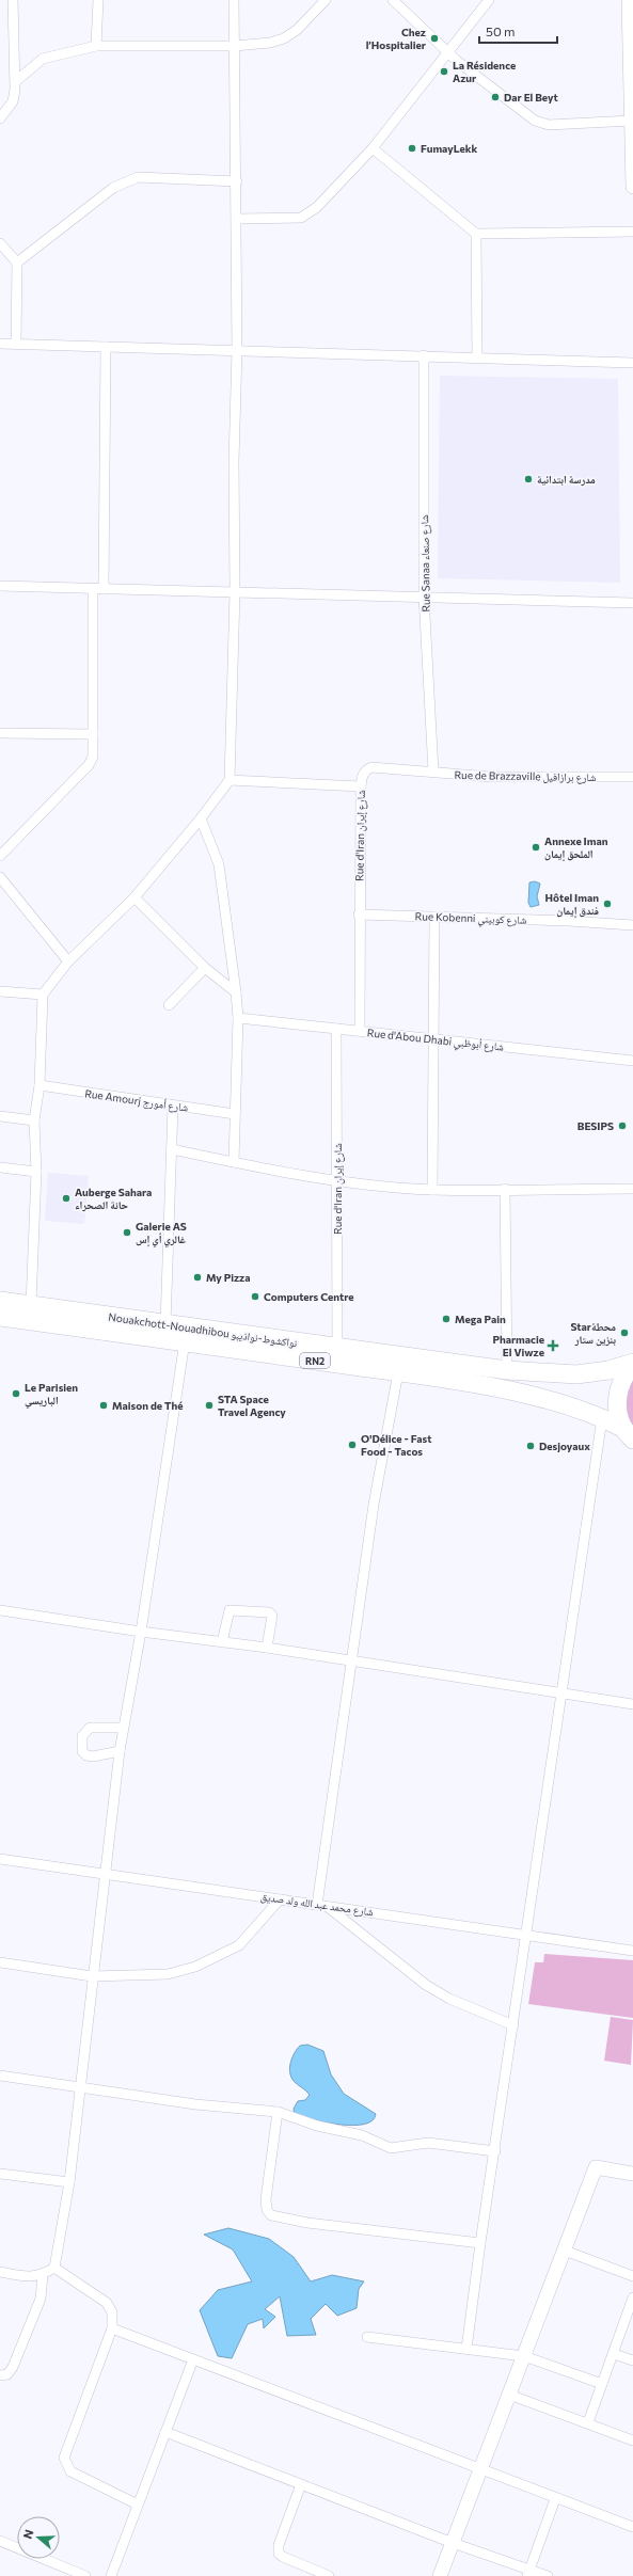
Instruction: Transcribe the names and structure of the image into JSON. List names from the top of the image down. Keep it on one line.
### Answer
{"streets":{"highway":["Nouakchott-Nouadhibou نواكشوط-نواذيبو","RN2"],"street":["Rue Sanaa شارع صنعاء","Rue de Brazzaville شارع برازافيل","Rue d'Iran شارع إيران","Rue Kobenni شارع كوبيني","Rue d'Abou Dhabi شارع أبوظبي","Rue Amourj شارع أمورج","شارع محمد عبد الله ولد صديق"]},"crossings":[["Rue Sanaa شارع صنعاء","Rue de Brazzaville شارع برازافيل"],["Rue de Brazzaville شارع برازافيل","Rue d'Iran شارع إيران"],["Rue d'Iran شارع إيران","Rue Kobenni شارع كوبيني"],["Rue d'Iran شارع إيران","Rue d'Abou Dhabi شارع أبوظبي"],["Rue d'Iran شارع إيران","Nouakchott-Nouadhibou نواكشوط-نواذيبو"]],"places":{"other":["Chez l’Hospitalier","La Résidence Azur","Dar El Beyt","FumayLekk","مدرسة ابتدائية","Annexe Iman الملحق إيمان","Hôtel Iman فندق إيمان","BESIPS","Auberge Sahara حانة الصحراء","Galerie AS غالري أي إس","My Pizza","Computers Centre","Mega Pain","Starمحطة بنزين ستار","Le Parisien الباريسي","Maison de Thé","STA Space Travel Agency","O'Délice - Fast Food - Tacos","Desjoyaux"],"health":["Pharmacie El Viwze"]},"scale_bar":"50 m","north":"left"}
